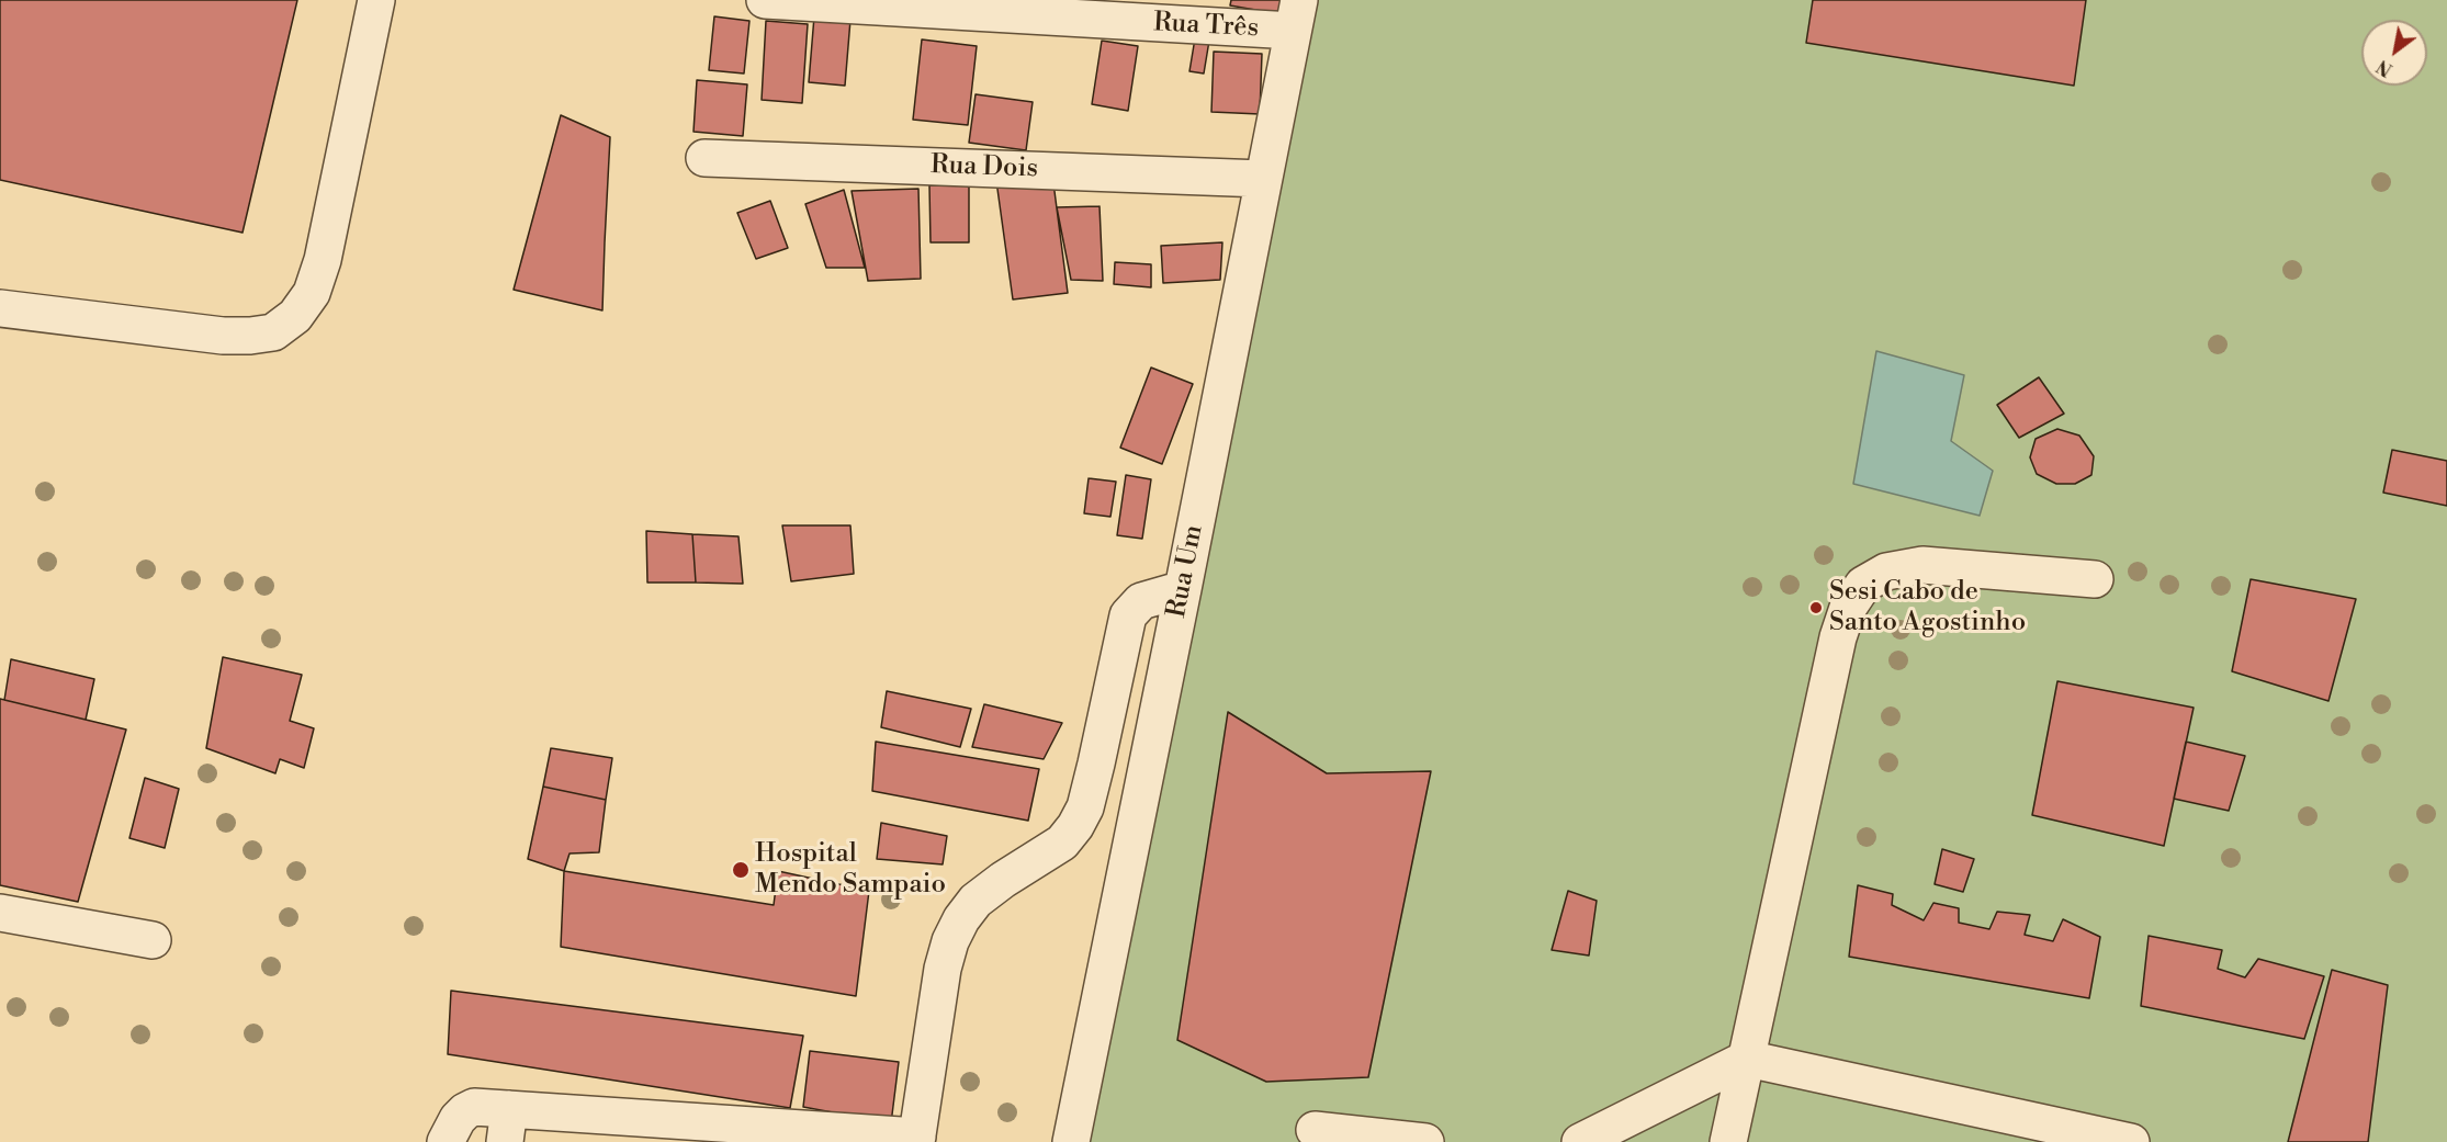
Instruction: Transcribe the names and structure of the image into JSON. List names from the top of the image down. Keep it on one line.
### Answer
{"streets":{"street":["Rua Três","Rua Dois","Rua Um"]},"crossings":[["Rua Três","Rua Um"],["Rua Dois","Rua Um"]],"places":["Sesi Cabo de Santo Agostinho","Hospital Mendo Sampaio"],"north":"bottom left"}
